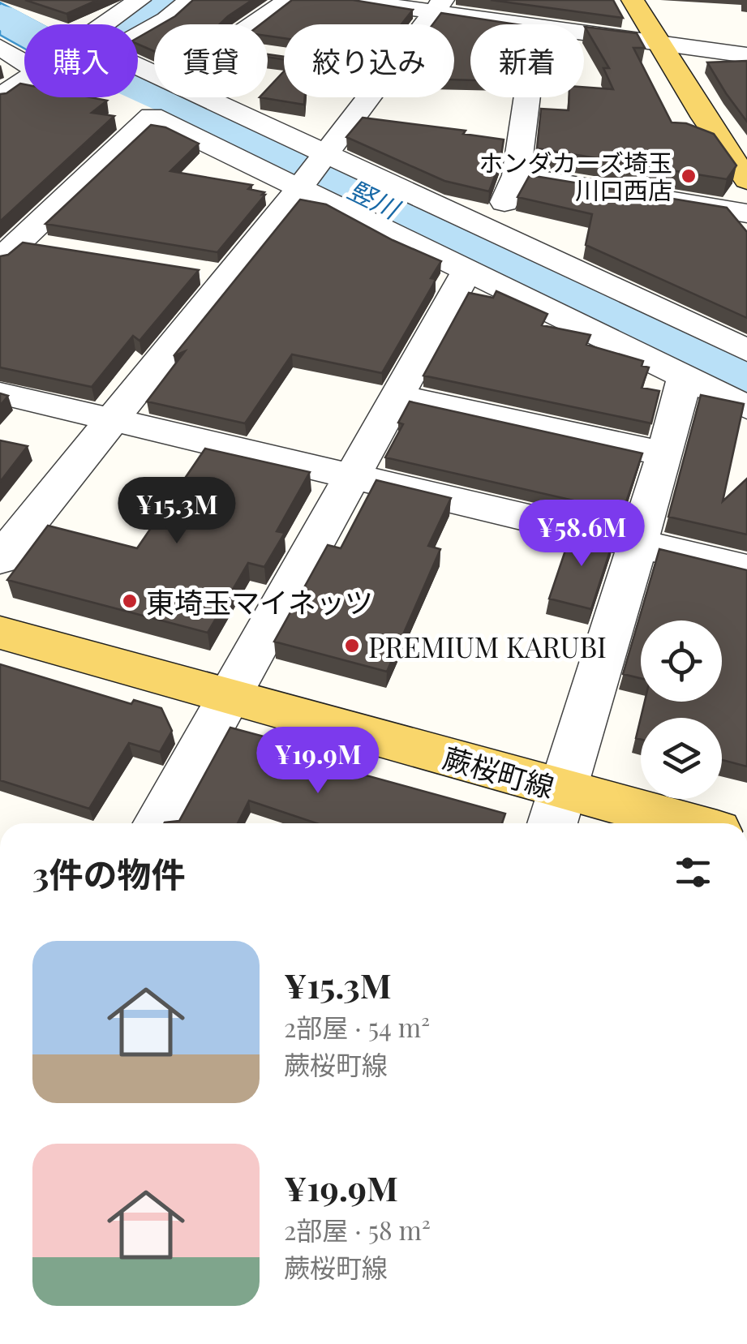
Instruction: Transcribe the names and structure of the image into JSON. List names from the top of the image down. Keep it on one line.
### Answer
{"streets":{"main road":["蕨桜町線"]},"water":["竪川"],"places":["ホンダカーズ埼玉 川口西店","東埼玉マイネッツ","PREMIUM KARUBI"],"page":{"chip":["購入","賃貸","絞り込み","新着"],"price":["¥15.3M","¥58.6M","¥19.9M"],"heading":"3件の物件","list":[{"name":"¥15.3M","note":"2部屋 · 54 m² · 蕨桜町線"},{"name":"¥19.9M","note":"2部屋 · 58 m² · 蕨桜町線"}]}}
